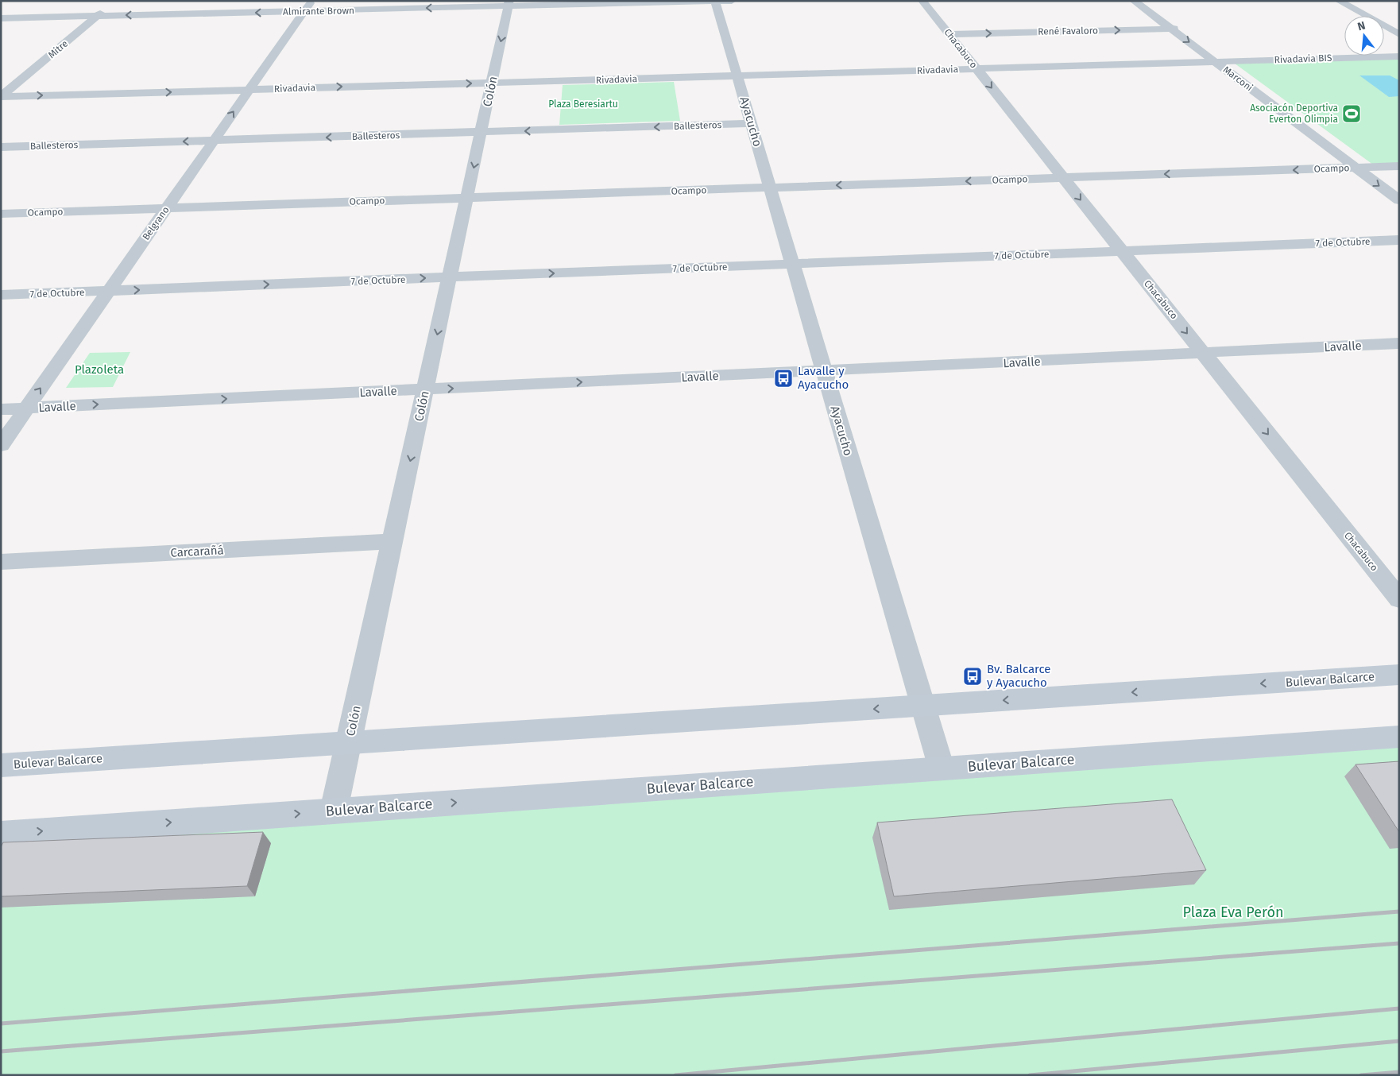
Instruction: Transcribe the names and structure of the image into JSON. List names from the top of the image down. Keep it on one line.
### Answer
{"streets":{"main road":["Bulevar Balcarce"],"street":["Almirante Brown","René Favaloro","Chacabuco","Mitre","Rivadavia BIS","Rivadavia","Marconi","Colón","Ayacucho","Ballesteros","Ocampo","Belgrano","7 de Octubre","Lavalle","Carcarañá"]},"crossings":[["Almirante Brown","Mitre"],["Almirante Brown","Colón"],["Almirante Brown","Ayacucho"],["Almirante Brown","Belgrano"],["René Favaloro","Chacabuco"],["René Favaloro","Marconi"],["Chacabuco","Rivadavia"],["Chacabuco","Ocampo"],["Chacabuco","7 de Octubre"],["Chacabuco","Lavalle"],["Mitre","Rivadavia"],["Rivadavia BIS","Rivadavia"],["Rivadavia BIS","Marconi"],["Rivadavia","Marconi"],["Rivadavia","Colón"],["Rivadavia","Ayacucho"],["Rivadavia","Belgrano"],["Marconi","Ocampo"],["Colón","Ballesteros"],["Colón","Ocampo"],["Colón","7 de Octubre"],["Colón","Lavalle"],["Colón","Carcarañá"],["Colón","Bulevar Balcarce"],["Ayacucho","Ballesteros"],["Ayacucho","Ocampo"],["Ayacucho","7 de Octubre"],["Ayacucho","Lavalle"],["Ayacucho","Bulevar Balcarce"],["Ballesteros","Belgrano"],["Ocampo","Belgrano"],["Belgrano","7 de Octubre"],["Belgrano","Lavalle"]],"one_way":["Almirante Brown","René Favaloro","Chacabuco","Rivadavia","Colón","Ballesteros","Ocampo","Belgrano","7 de Octubre","Lavalle"],"parks":["Plaza Beresiartu","Plazoleta","Plaza Eva Perón"],"places":{"sports":["Asociacón Deportiva Everton Olimpia"],"bus stop":["Lavalle y Ayacucho","Bv. Balcarce y Ayacucho"]},"north":"top"}
